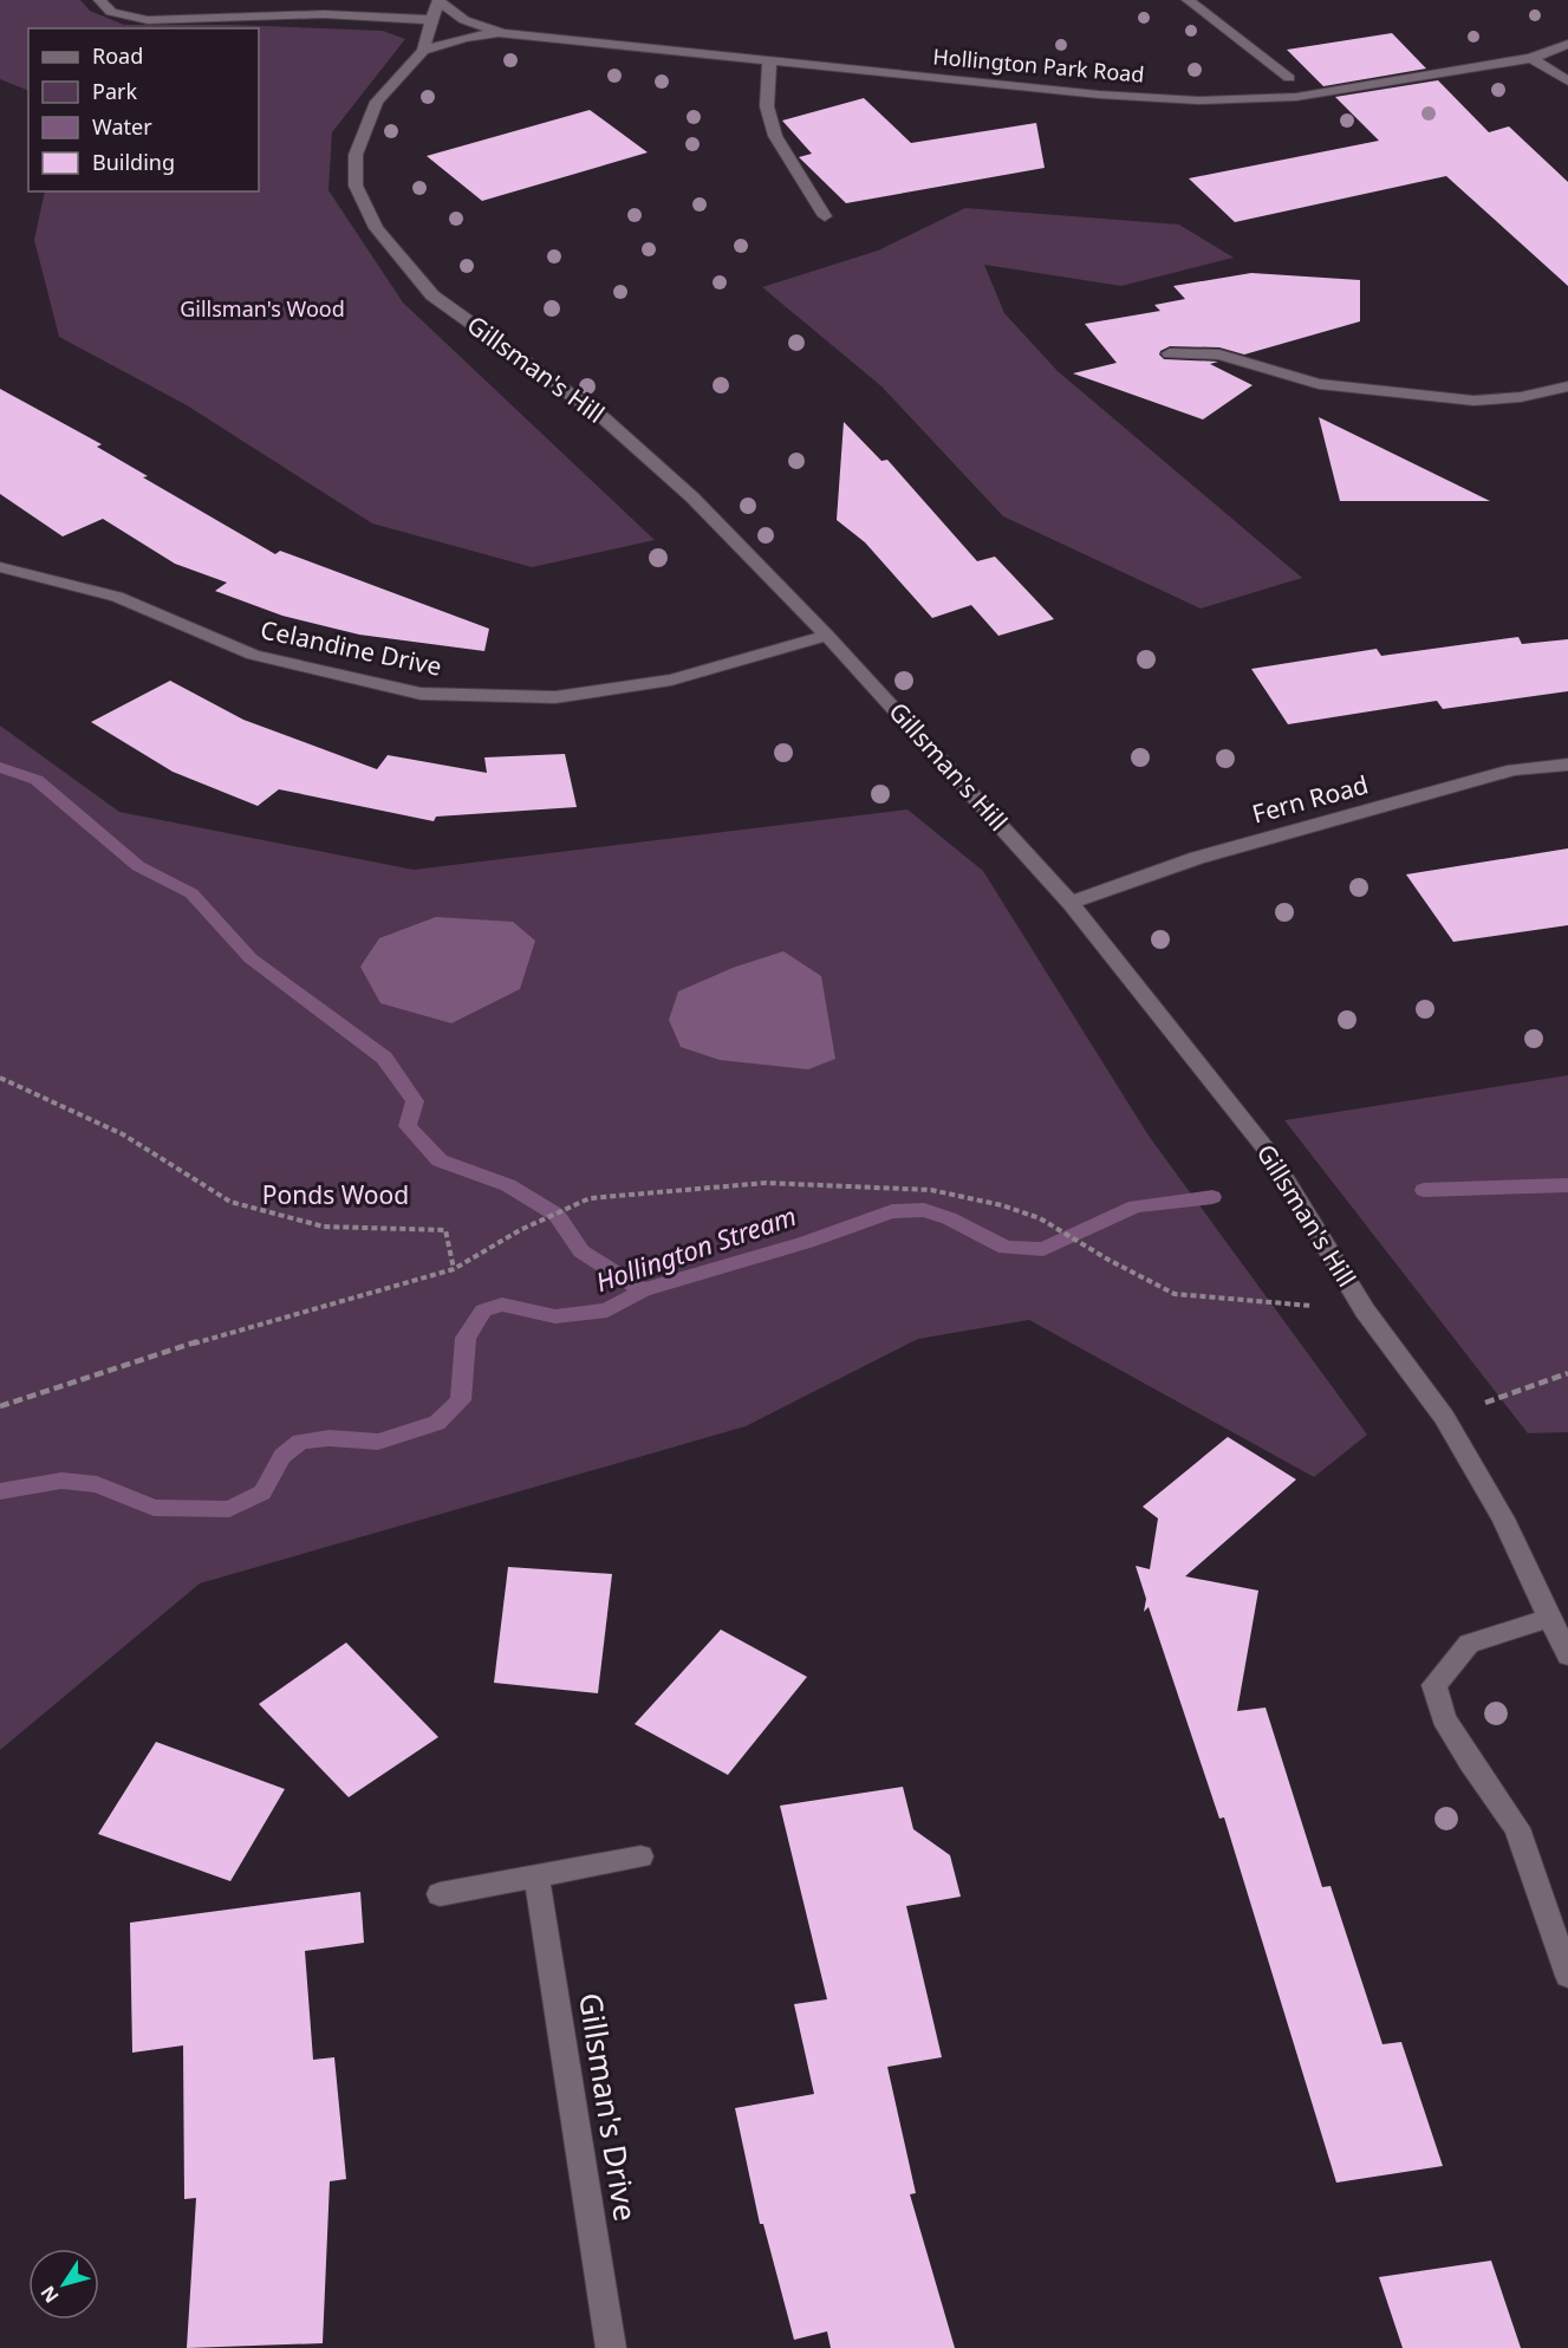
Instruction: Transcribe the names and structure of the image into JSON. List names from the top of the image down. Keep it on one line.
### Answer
{"streets":{"street":["Hollington Park Road","Gillsman's Hill","Celandine Drive","Fern Road","Gillsman's Drive"]},"crossings":[["Hollington Park Road","Gillsman's Hill"],["Gillsman's Hill","Celandine Drive"],["Gillsman's Hill","Fern Road"]],"water":["Hollington Stream"],"parks":["Gillsman's Wood","Ponds Wood"],"legend":["Road","Park","Water","Building"],"north":"bottom left"}
